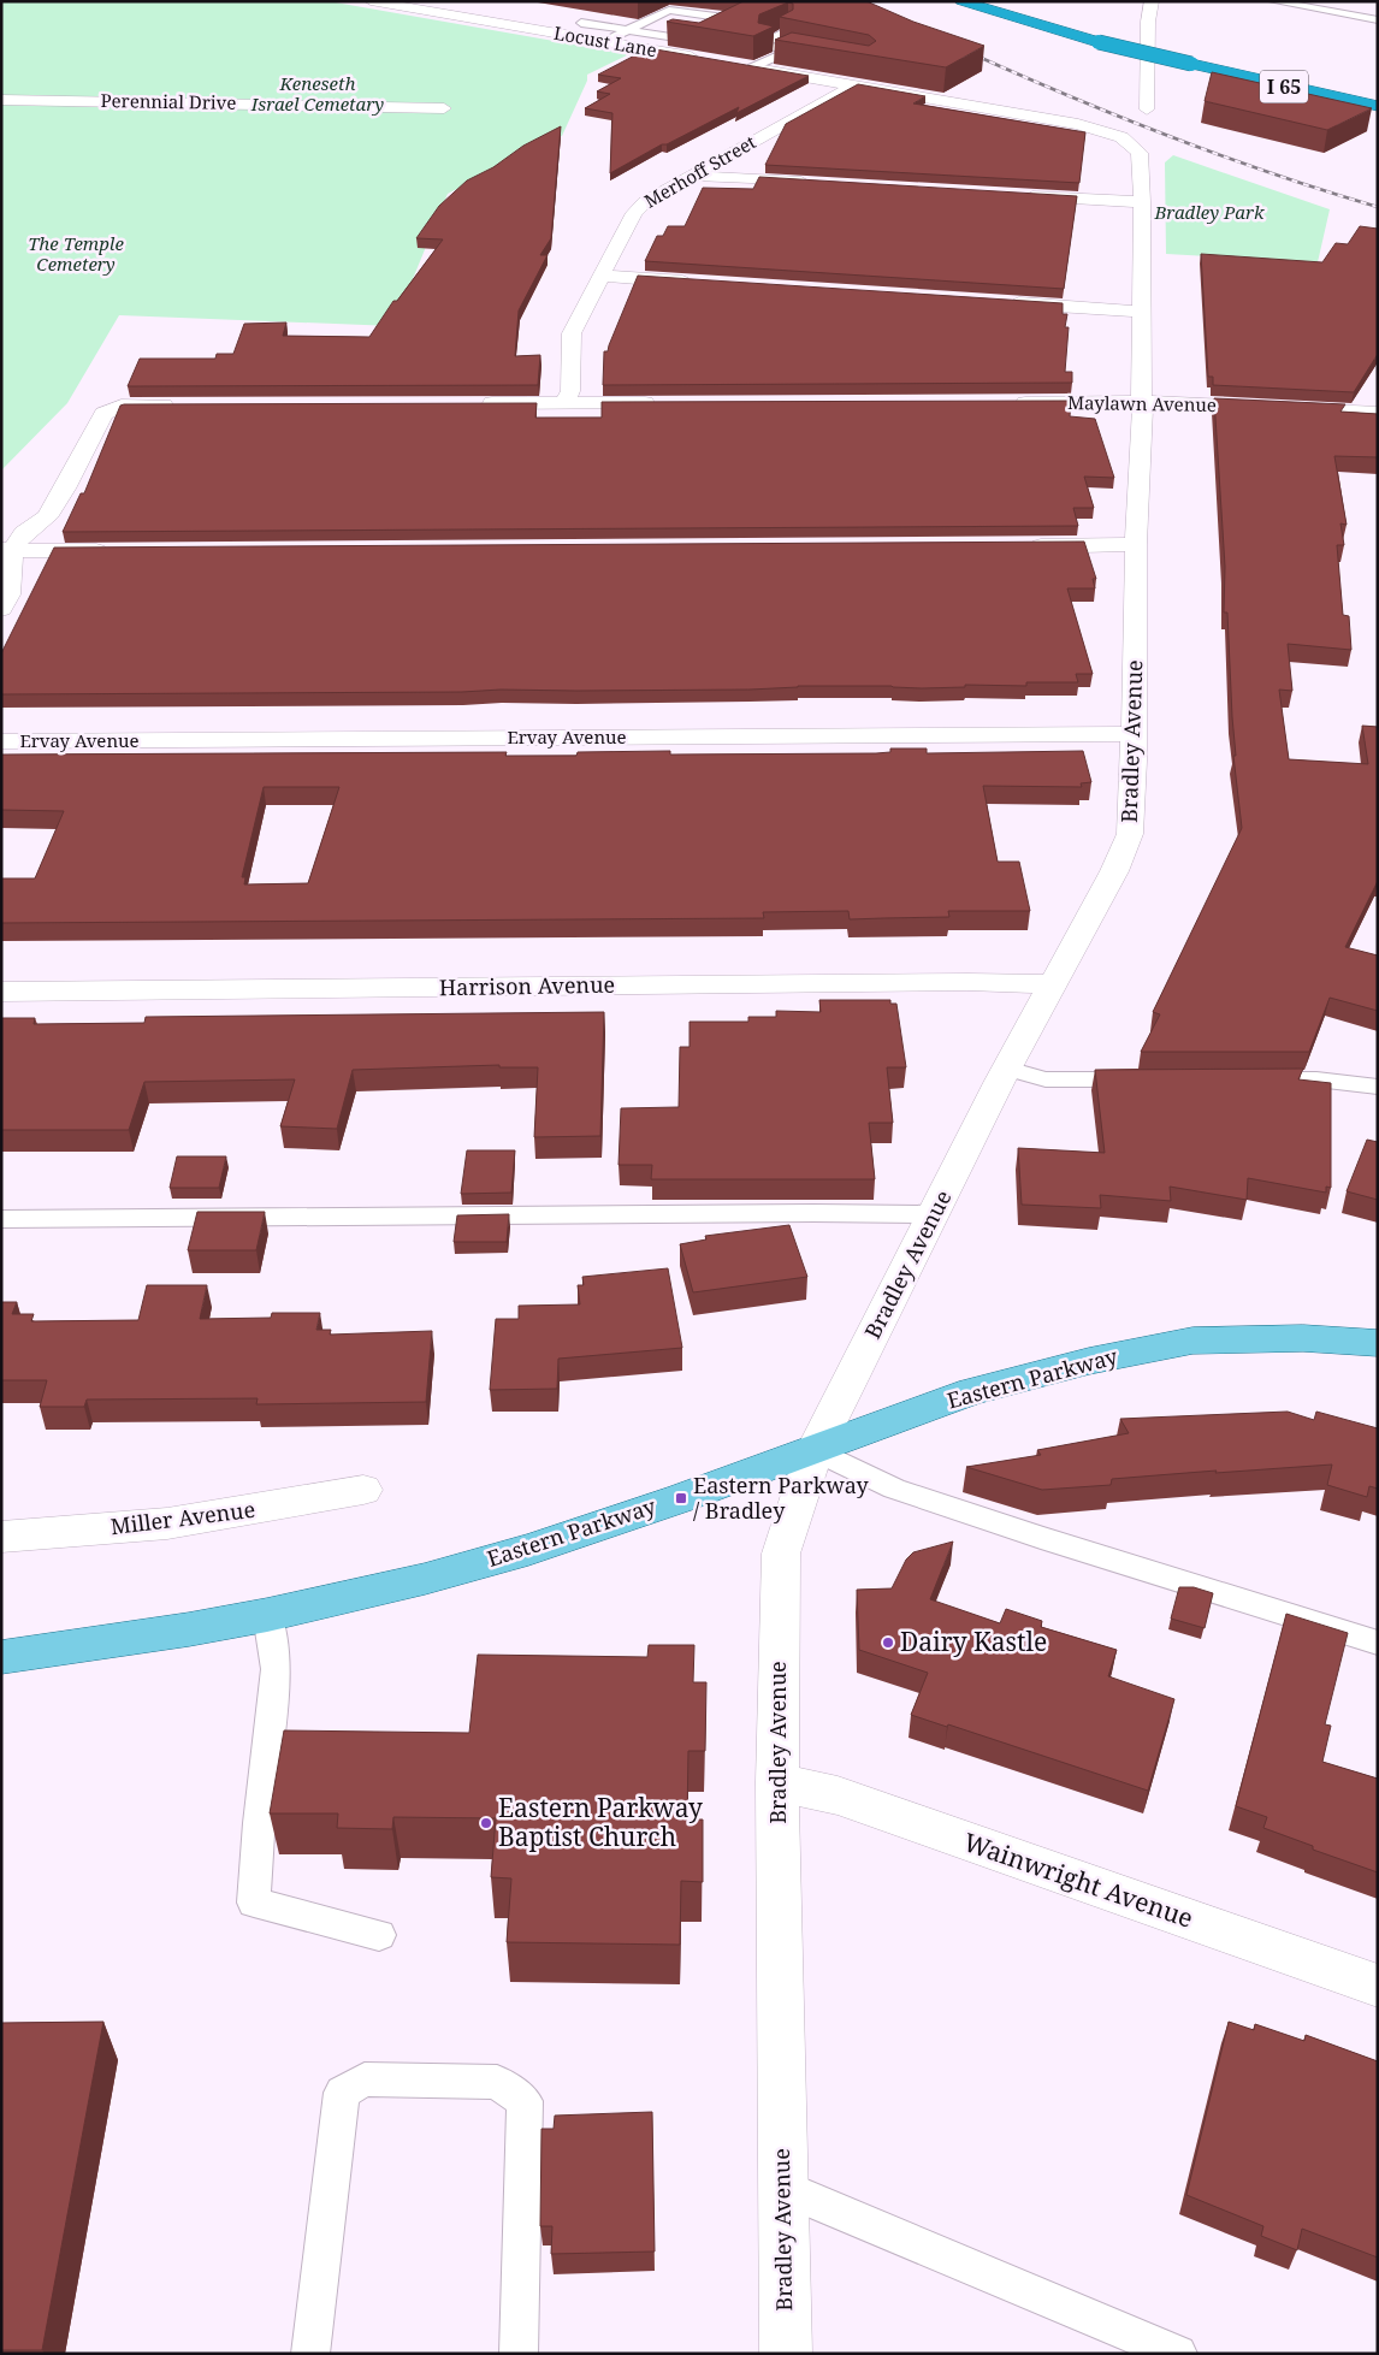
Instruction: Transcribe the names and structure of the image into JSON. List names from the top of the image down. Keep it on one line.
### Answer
{"streets":{"highway":["I 65"],"main road":["Eastern Parkway"],"street":["Locust Lane","Perennial Drive","Merhoff Street","Maylawn Avenue","Ervay Avenue","Bradley Avenue","Harrison Avenue","Miller Avenue","Wainwright Avenue"]},"crossings":[["Maylawn Avenue","Bradley Avenue"],["Ervay Avenue","Bradley Avenue"],["Bradley Avenue","Harrison Avenue"],["Bradley Avenue","Eastern Parkway"],["Bradley Avenue","Wainwright Avenue"]],"parks":["Keneseth Israel Cemetary","Bradley Park","The Temple Cemetery"],"places":{"transit":["Eastern Parkway / Bradley"],"other":["Dairy Kastle","Eastern Parkway Baptist Church"]}}
